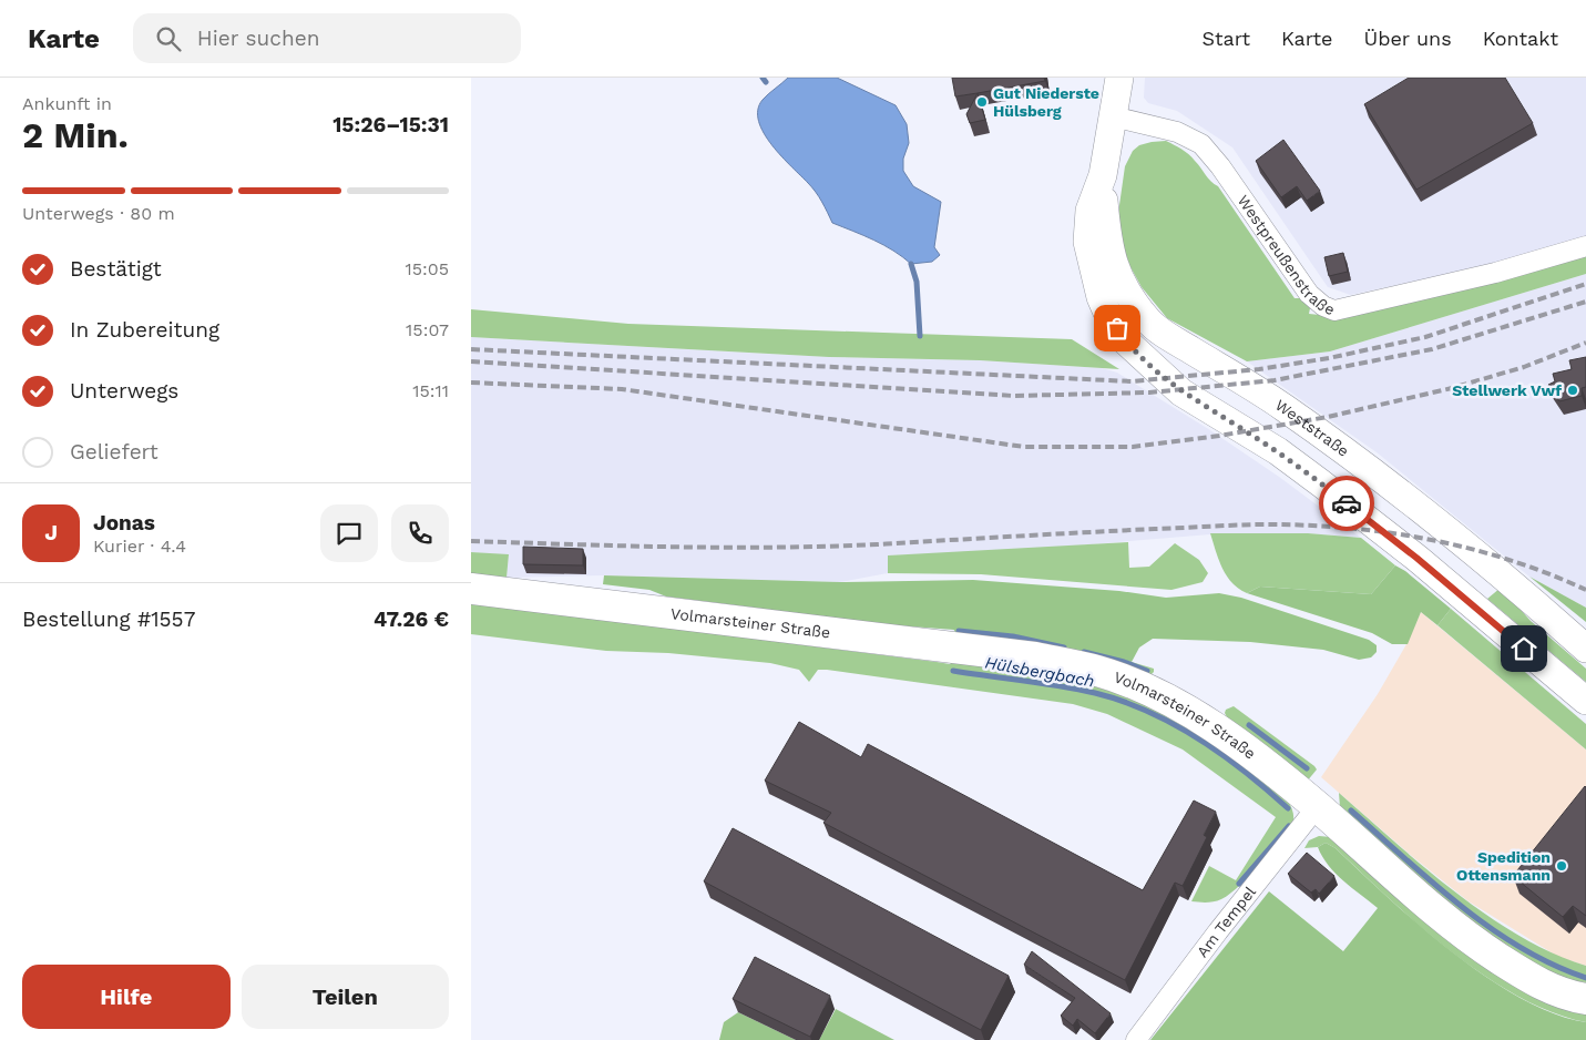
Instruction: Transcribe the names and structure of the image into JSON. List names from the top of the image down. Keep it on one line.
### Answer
{"streets":{"main road":["Volmarsteiner Straße"],"street":["Westpreußenstraße","Weststraße","Am Tempel"]},"crossings":[["Westpreußenstraße","Weststraße"],["Volmarsteiner Straße","Am Tempel"]],"water":["Hülsbergbach"],"places":["Gut Niederste Hülsberg","Stellwerk Vwf","Spedition Ottensmann"],"page":{"header":"Karte","search":"Hier suchen","nav":["Start","Karte","Über uns","Kontakt"],"heading":["2 Min.","Ankunft in","15:26–15:31"],"panel":["Jonas","Kurier · 4.4","Bestellung #1557","47.26 €"],"bar":"Unterwegs · 80 m","list":[["Bestätigt","15:05"],["In Zubereitung","15:07"],["Unterwegs","15:11"],"Geliefert"],"round":"J","buttons":["Hilfe","Teilen"]}}
